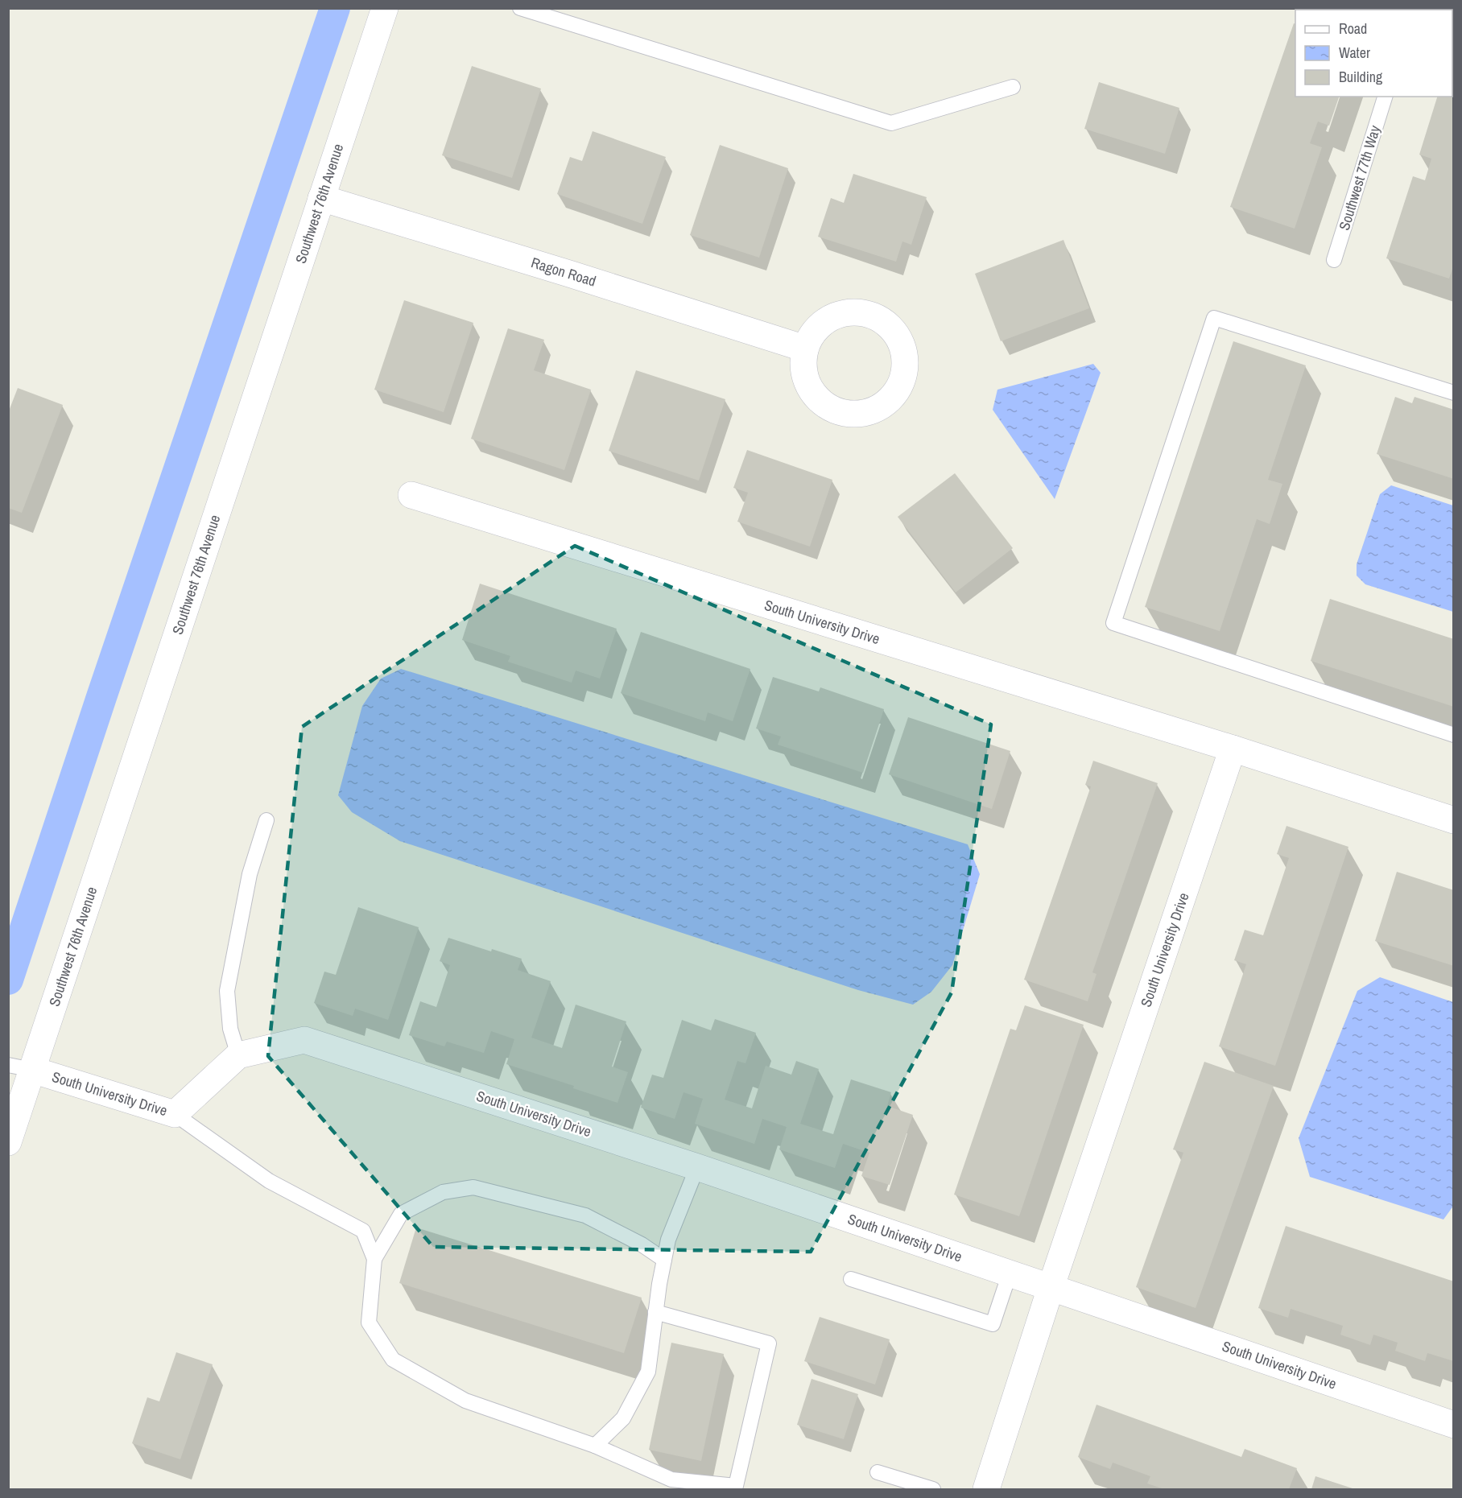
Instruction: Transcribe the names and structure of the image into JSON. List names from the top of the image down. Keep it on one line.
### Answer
{"streets":{"street":["Southwest 76th Avenue","Ragon Road","South University Drive"],"lane":["Southwest 77th Way"]},"crossings":[["Southwest 76th Avenue","Ragon Road"],["Southwest 76th Avenue","South University Drive"]],"legend":["Road","Water","Building"]}
